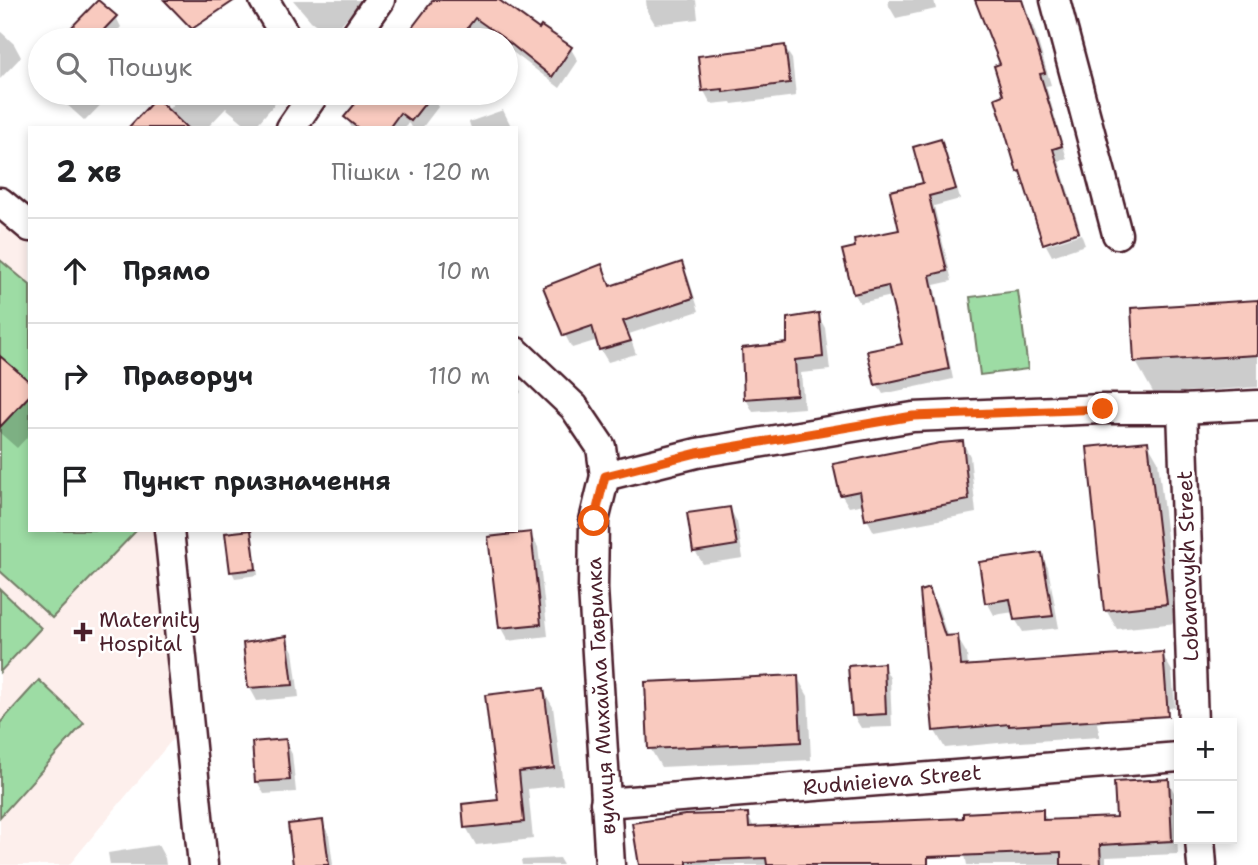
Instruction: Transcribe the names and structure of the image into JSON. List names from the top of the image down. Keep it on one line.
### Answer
{"streets":{"street":["Lobanovykh Street","вулиця Михайла Гаврилка","Rudnieieva Street"]},"crossings":[["вулиця Михайла Гаврилка","Rudnieieva Street"]],"places":{"health":["Maternity Hospital"]},"page":{"search":"Пошук","heading":["2 хв","Пішки · 120 m"],"list":[["Прямо","10 m"],["Праворуч","110 m"],"Пункт призначення"],"map_buttons":["+","−"]}}
